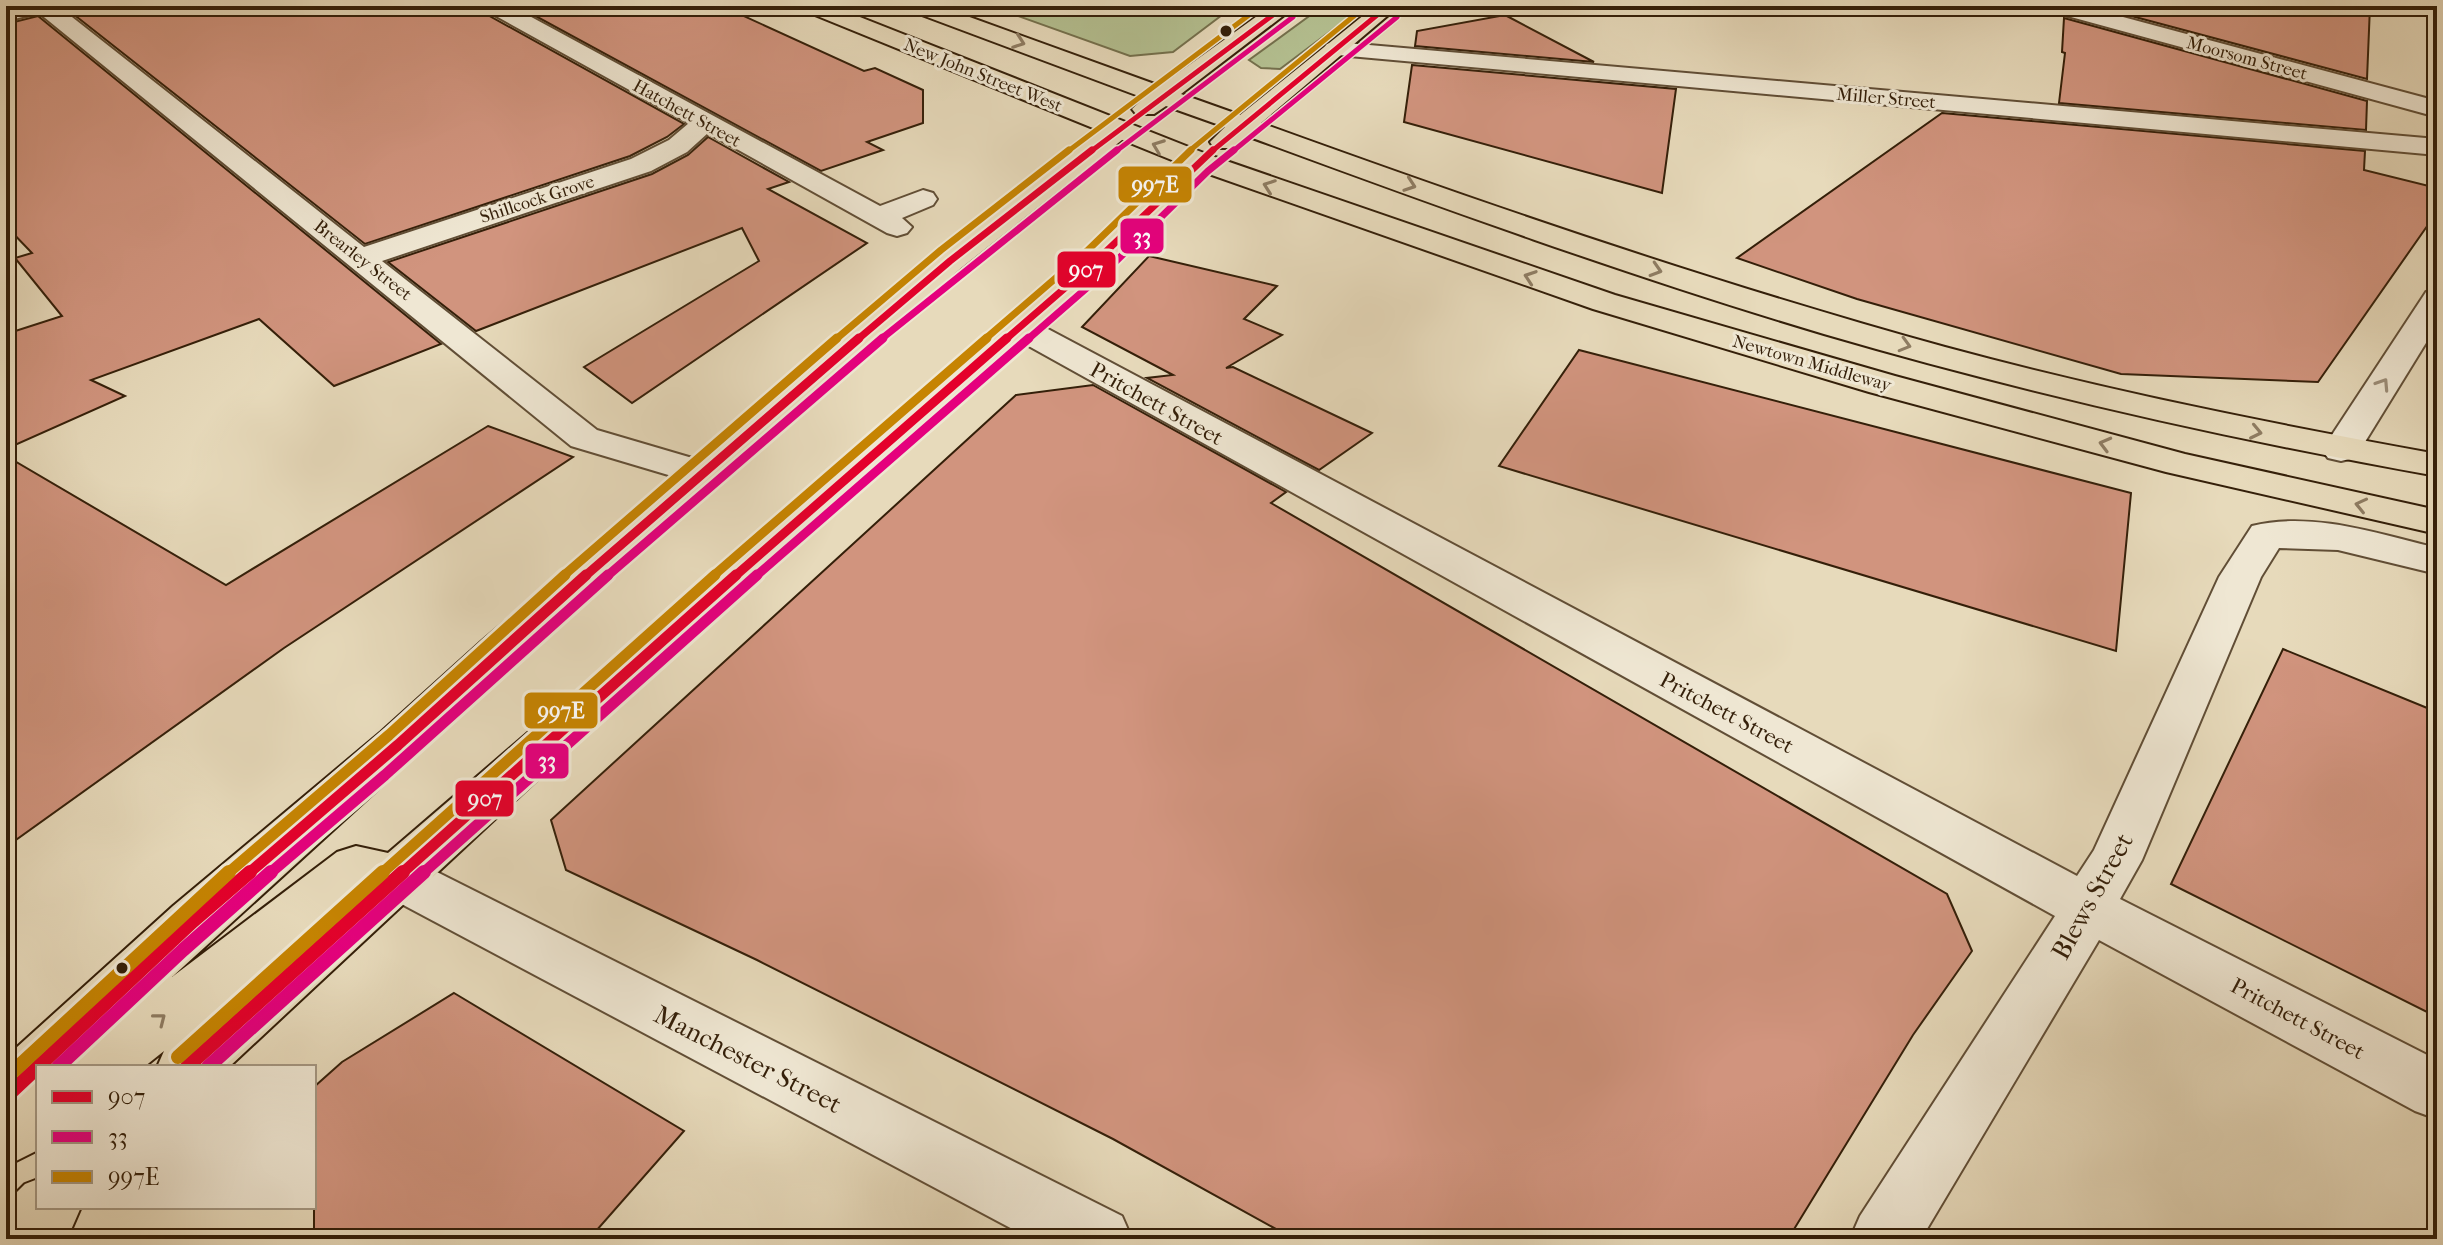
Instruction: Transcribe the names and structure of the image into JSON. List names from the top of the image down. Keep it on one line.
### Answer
{"streets":{"main road":["New John Street West","Newtown Middleway"],"street":["Moorsom Street","Miller Street","Hatchett Street","Shillcock Grove","Brearley Street","Pritchett Street","Blews Street","Manchester Street"]},"crossings":[["New John Street West","Newtown Middleway"],["Hatchett Street","Shillcock Grove"],["Shillcock Grove","Brearley Street"],["Pritchett Street","Blews Street"]],"lines":["transit line 907","transit line 997E","transit line 33"],"legend":["907","33","997E"]}
